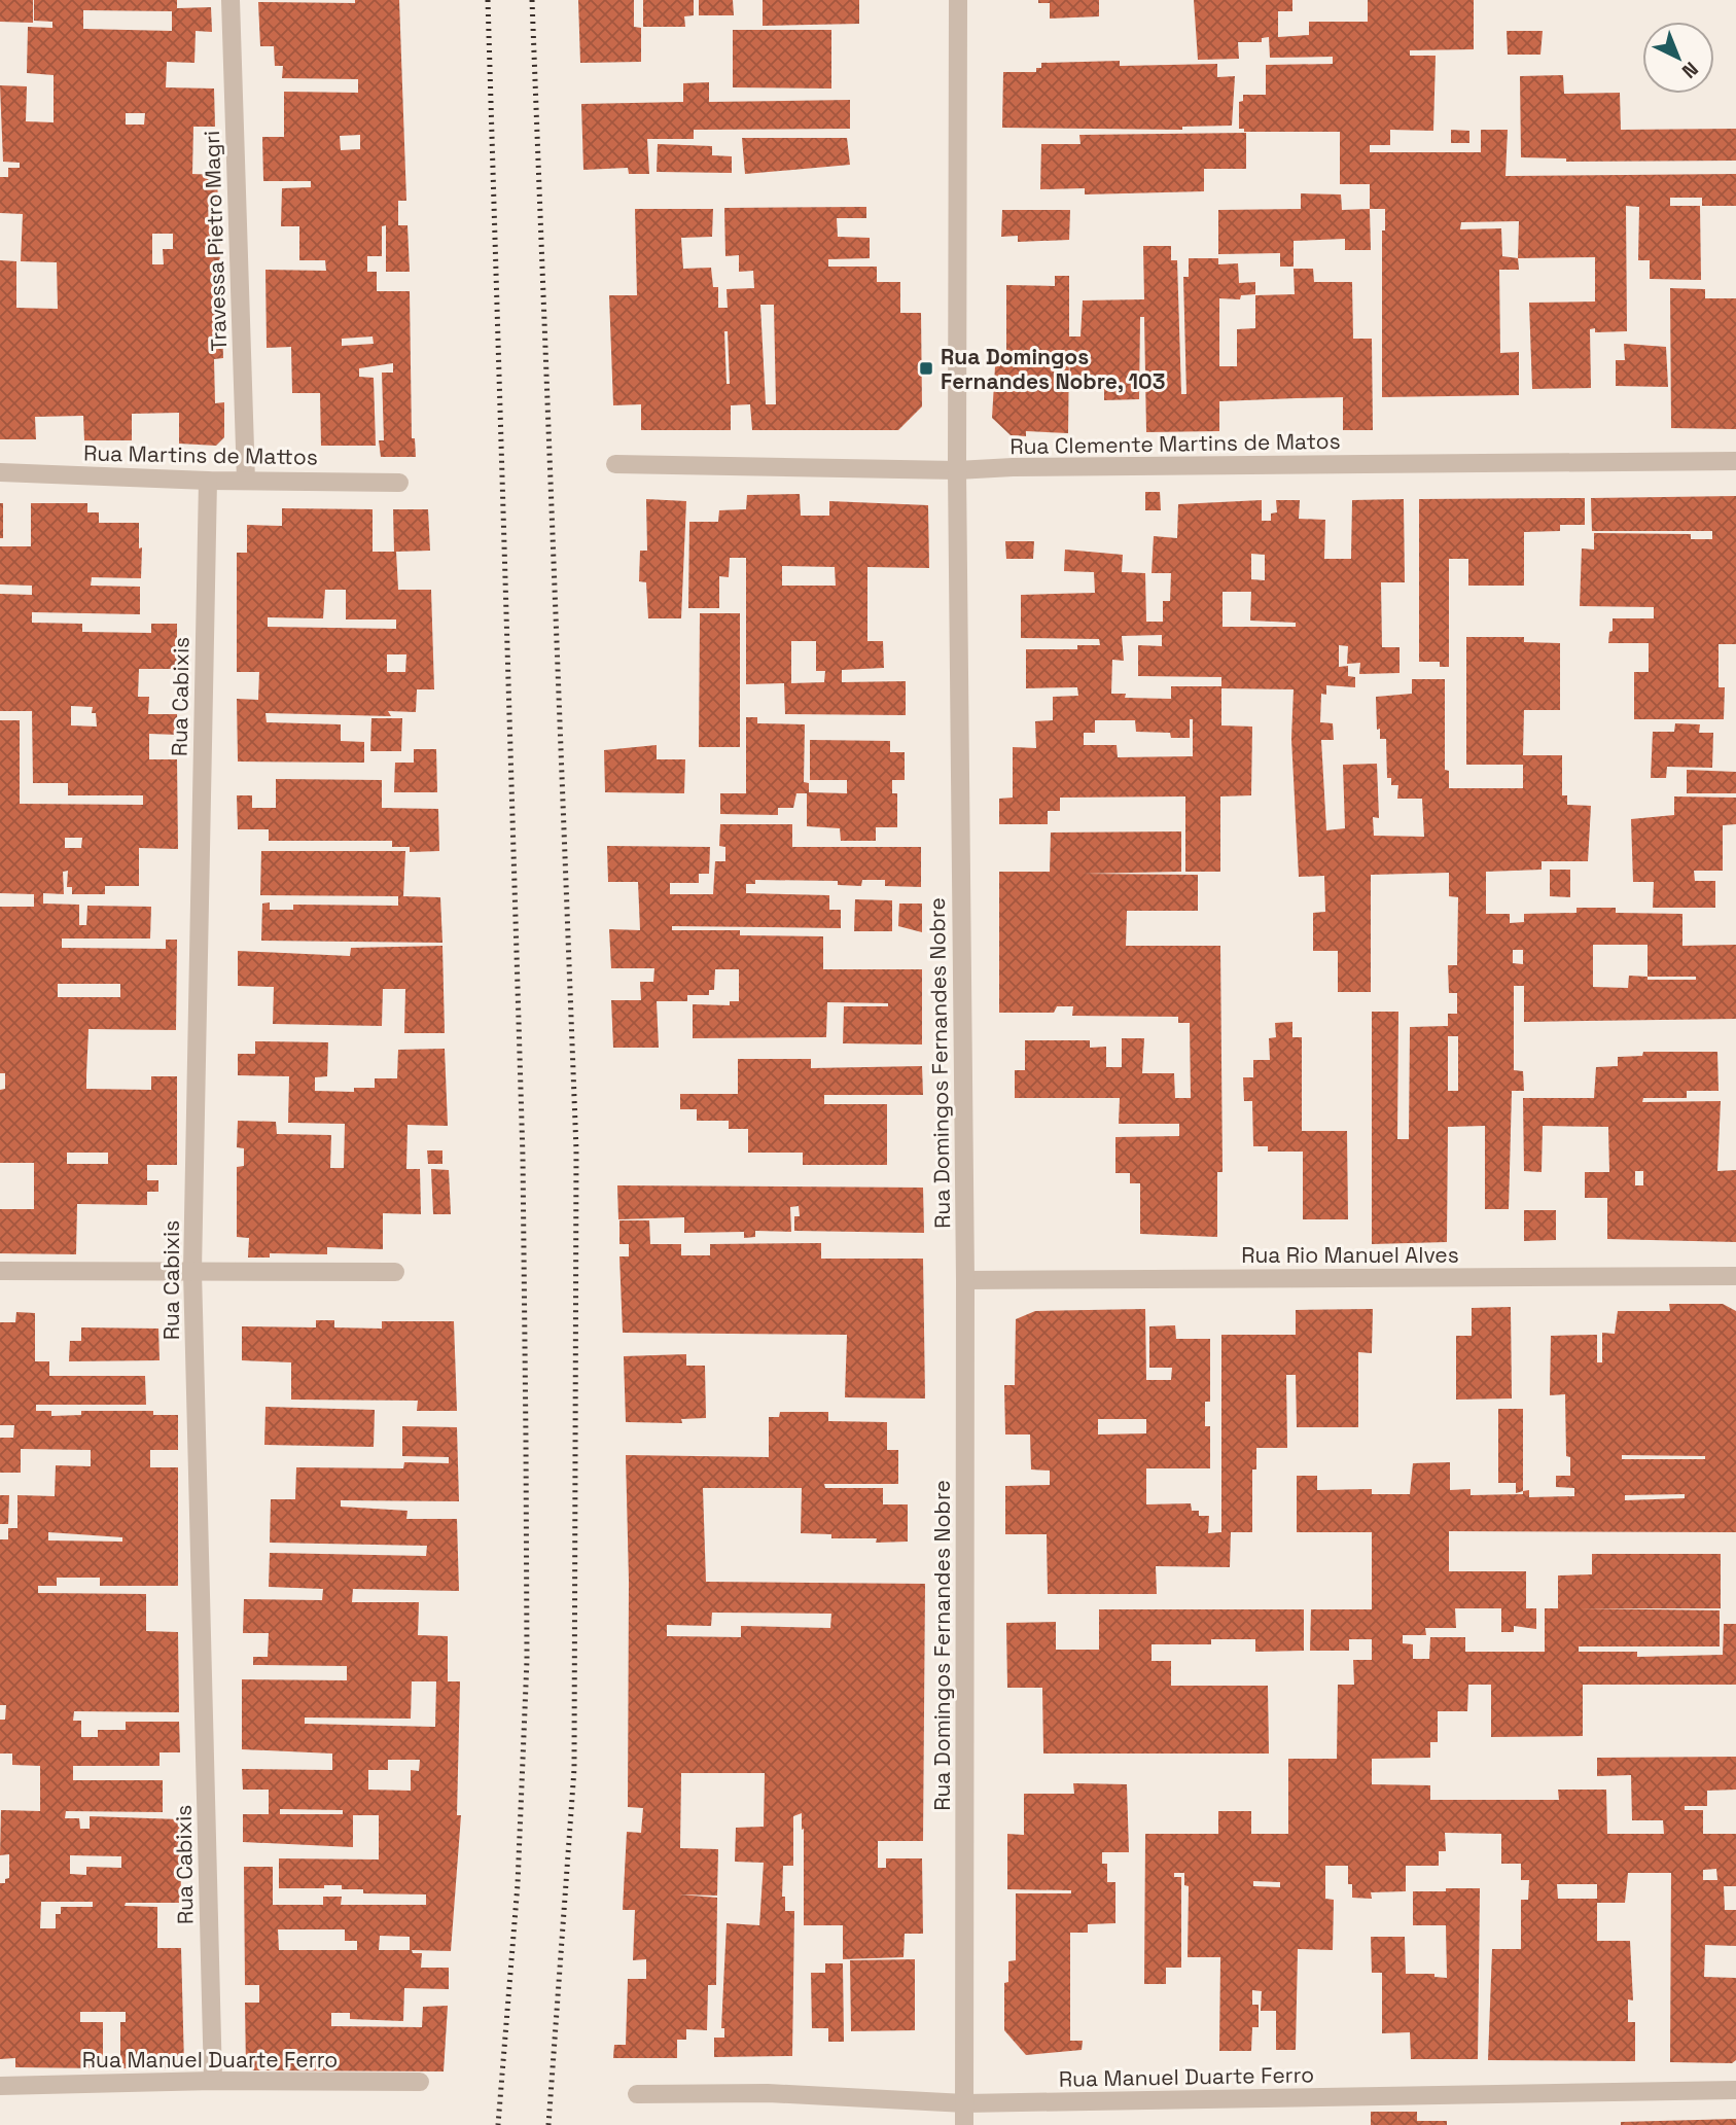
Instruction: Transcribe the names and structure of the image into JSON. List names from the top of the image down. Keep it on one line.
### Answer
{"streets":{"street":["Travessa Pietro Magri","Rua Clemente Martins de Matos","Rua Martins de Mattos","Rua Cabixis","Rua Domingos Fernandes Nobre","Rua Rio Manuel Alves","Rua Manuel Duarte Ferro"]},"crossings":[["Travessa Pietro Magri","Rua Martins de Mattos"],["Rua Clemente Martins de Matos","Rua Domingos Fernandes Nobre"],["Rua Martins de Mattos","Rua Cabixis"],["Rua Cabixis","Rua Manuel Duarte Ferro"],["Rua Domingos Fernandes Nobre","Rua Rio Manuel Alves"],["Rua Domingos Fernandes Nobre","Rua Manuel Duarte Ferro"]],"places":{"transit":["Rua Domingos Fernandes Nobre, 103"]},"north":"bottom right"}
